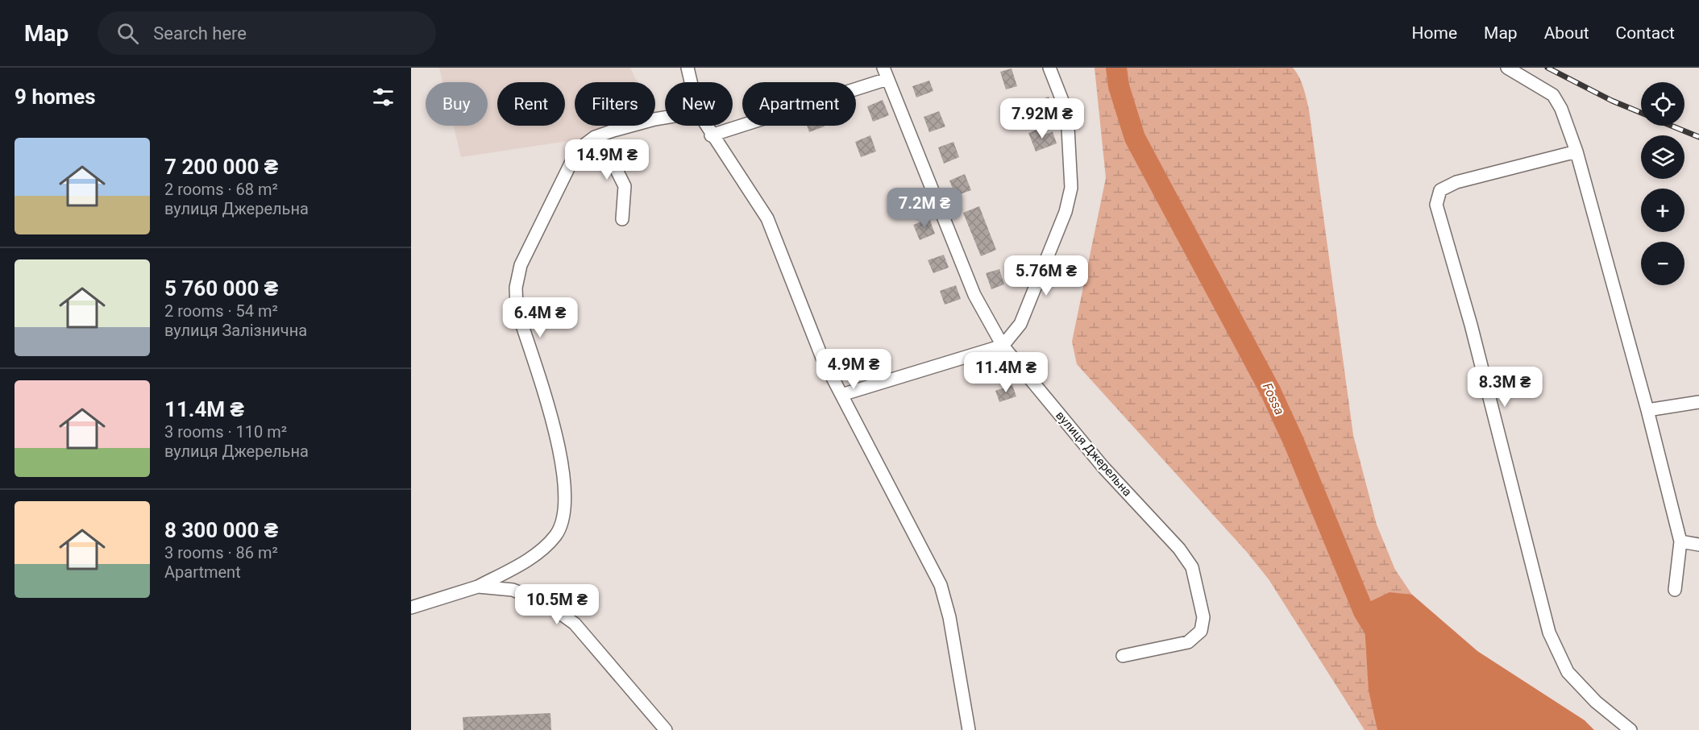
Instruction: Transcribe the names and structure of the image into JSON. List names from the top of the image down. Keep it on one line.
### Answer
{"streets":{"street":["вулиця Джерельна"]},"water":["Fossa"],"page":{"header":"Map","search":"Search here","nav":["Home","Map","About","Contact"],"heading":"9 homes","map_buttons":["+","−"],"chip":["Buy","Rent","Filters","New","Apartment"],"price":["7.92M ₴","14.9M ₴","7.2M ₴","5.76M ₴","6.4M ₴","4.9M ₴","11.4M ₴","8.3M ₴","10.5M ₴"],"list":[{"name":"7 200 000 ₴","note":"2 rooms · 68 m² · вулиця Джерельна"},{"name":"5 760 000 ₴","note":"2 rooms · 54 m² · вулиця Залізнична"},{"name":"11.4M ₴","note":"3 rooms · 110 m² · вулиця Джерельна"},{"name":"8 300 000 ₴","note":"3 rooms · 86 m² · Apartment"}]}}
